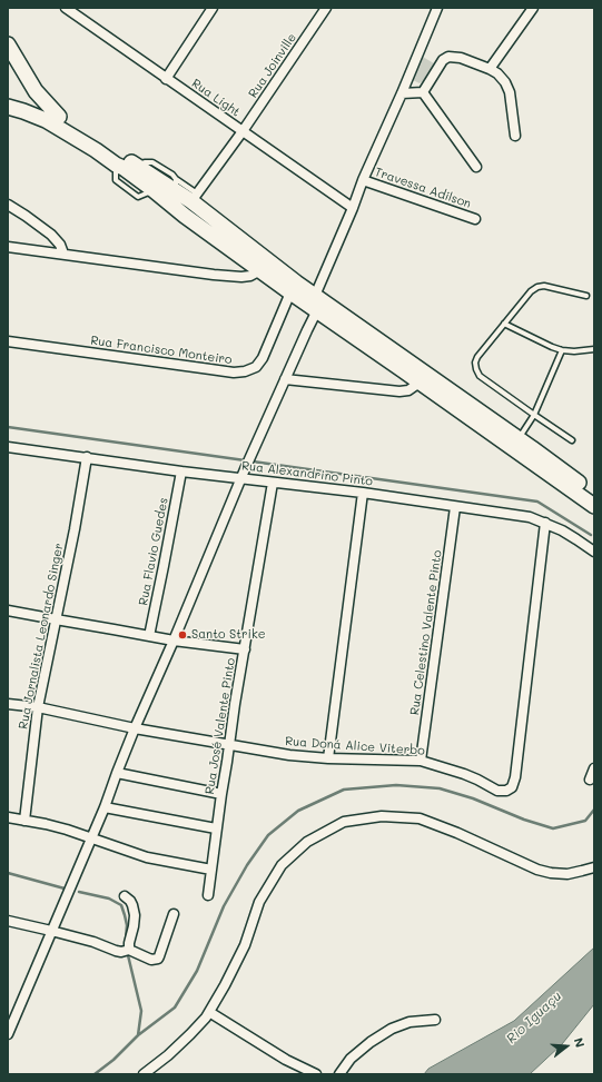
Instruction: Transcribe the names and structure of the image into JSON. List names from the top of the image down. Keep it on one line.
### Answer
{"streets":{"street":["Rua Joinville","Rua Light","Travessa Adilson","Rua Francisco Monteiro","Rua Alexandrino Pinto","Rua Flavio Guedes","Rua Celestino Valente Pinto","Rua Jornalista Leonardo Singer","Rua José Valente Pinto","Rua Doná Alice Viterbo"]},"crossings":[["Rua Joinville","Rua Light"],["Rua Alexandrino Pinto","Rua Flavio Guedes"],["Rua Alexandrino Pinto","Rua Celestino Valente Pinto"],["Rua Alexandrino Pinto","Rua Jornalista Leonardo Singer"],["Rua Alexandrino Pinto","Rua José Valente Pinto"],["Rua Alexandrino Pinto","Rua Doná Alice Viterbo"],["Rua Celestino Valente Pinto","Rua Doná Alice Viterbo"],["Rua Jornalista Leonardo Singer","Rua Doná Alice Viterbo"],["Rua José Valente Pinto","Rua Doná Alice Viterbo"]],"water":["Rio Iguaçu"],"places":["Santo Strike"],"north":"right"}
